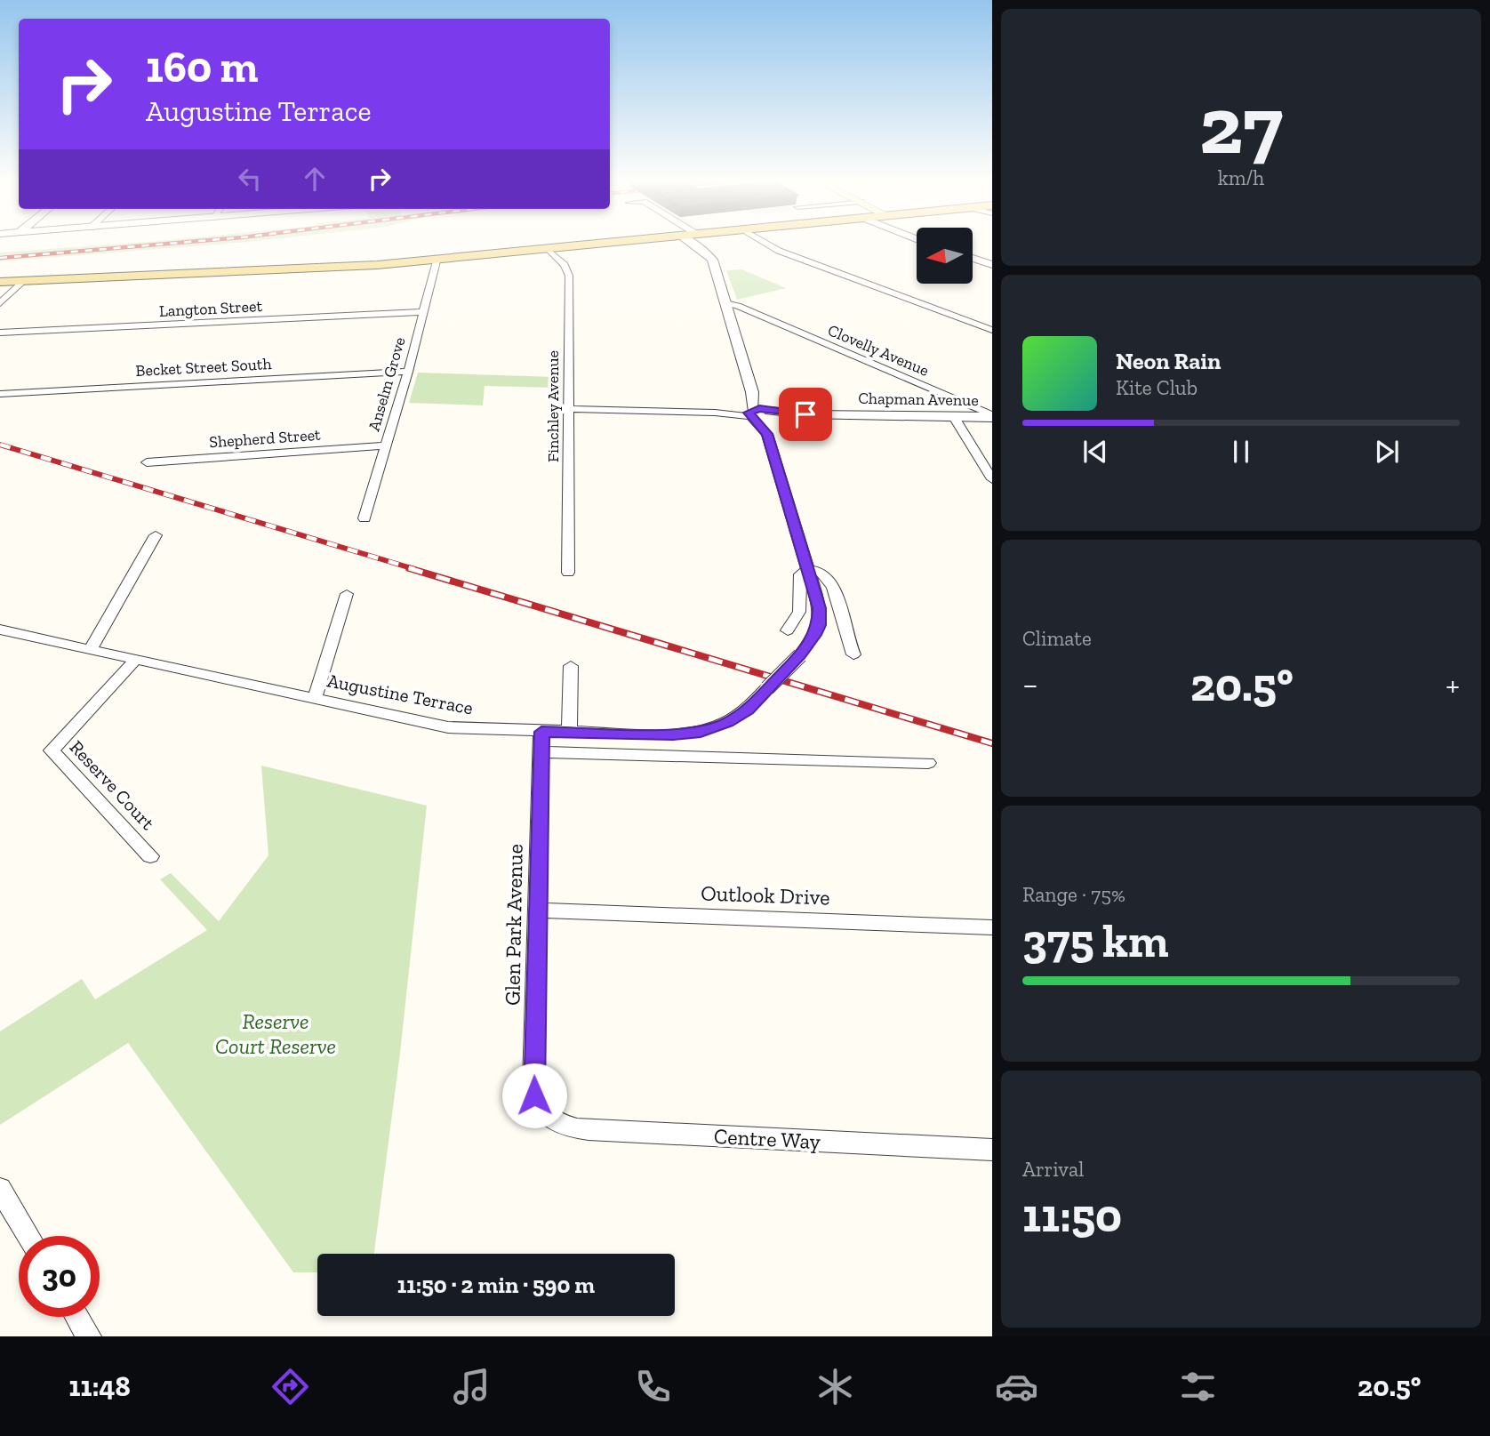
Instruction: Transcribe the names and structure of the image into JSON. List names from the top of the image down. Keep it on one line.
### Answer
{"streets":{"street":["Langton Street","Clovelly Avenue","Becket Street South","Anselm Grove","Chapman Avenue","Finchley Avenue","Shepherd Street","Augustine Terrace","Reserve Court","Outlook Drive","Glen Park Avenue","Centre Way"]},"crossings":[["Langton Street","Anselm Grove"],["Clovelly Avenue","Chapman Avenue"],["Becket Street South","Anselm Grove"],["Anselm Grove","Shepherd Street"],["Augustine Terrace","Reserve Court"],["Augustine Terrace","Glen Park Avenue"],["Outlook Drive","Glen Park Avenue"],["Glen Park Avenue","Centre Way"]],"parks":["Reserve Court Reserve"],"north":"left","page":{"tile":[["27","km/h"],"Climate",["Range · 75%","375 km"],["Arrival","11:50"]],"turn":["160 m","Augustine Terrace"],"song":["Neon Rain","Kite Club"],"heat":["−","20.5°","+"],"limit":"30","trip":"11:50 · 2 min · 590 m","tabs":["11:48","20.5°"]}}
